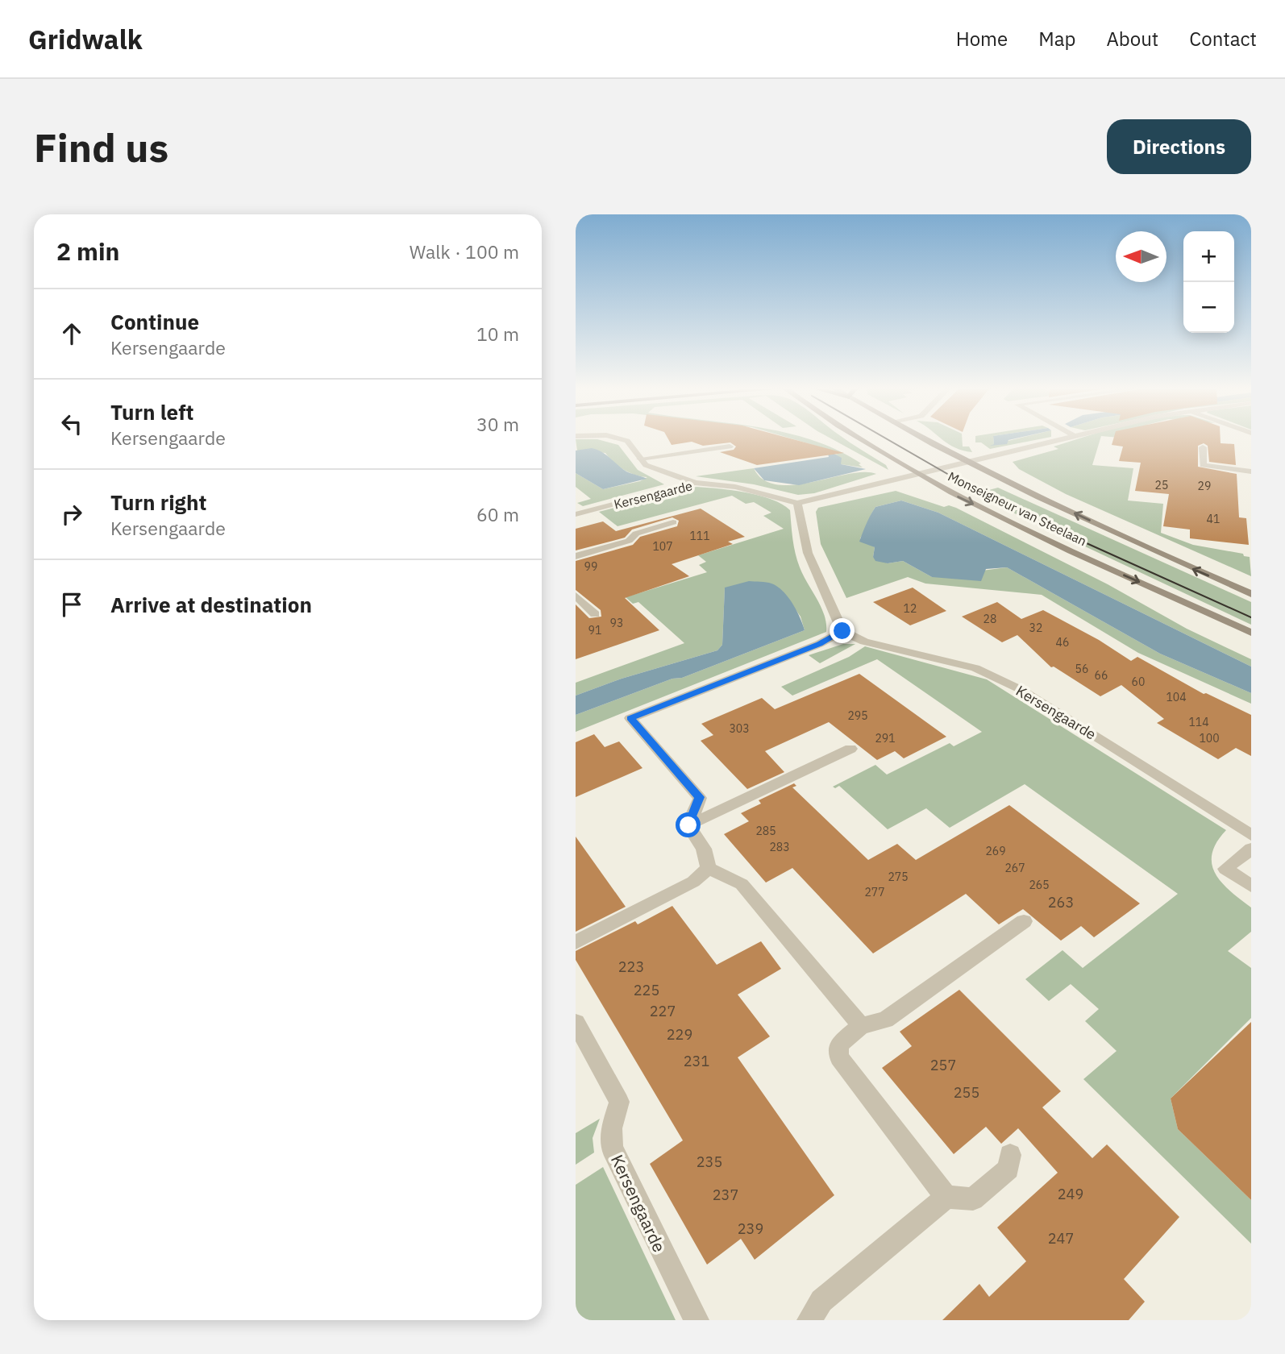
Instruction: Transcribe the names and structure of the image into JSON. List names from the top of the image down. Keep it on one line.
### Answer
{"streets":{"main road":["Monseigneur van Steelaan"],"street":["Kersengaarde"]},"crossings":[["Kersengaarde","Monseigneur van Steelaan"]],"house_numbers":["25","29","41","111","107","99","12","28","93","32","91","46","56","66","60","104","295","114","303","291","100","285","283","269","267","275","265","277","263","223","225","227","229","231","257","255","235","249","237","239","247"],"north":"left","page":{"header":"Gridwalk","nav":["Home","Map","About","Contact"],"buttons":"Directions","title":"Find us","heading":["2 min","Walk · 100 m"],"map_buttons":["+","−"],"list":[["Continue","Kersengaarde","10 m"],["Turn left","Kersengaarde","30 m"],["Turn right","Kersengaarde","60 m"],"Arrive at destination"]}}
